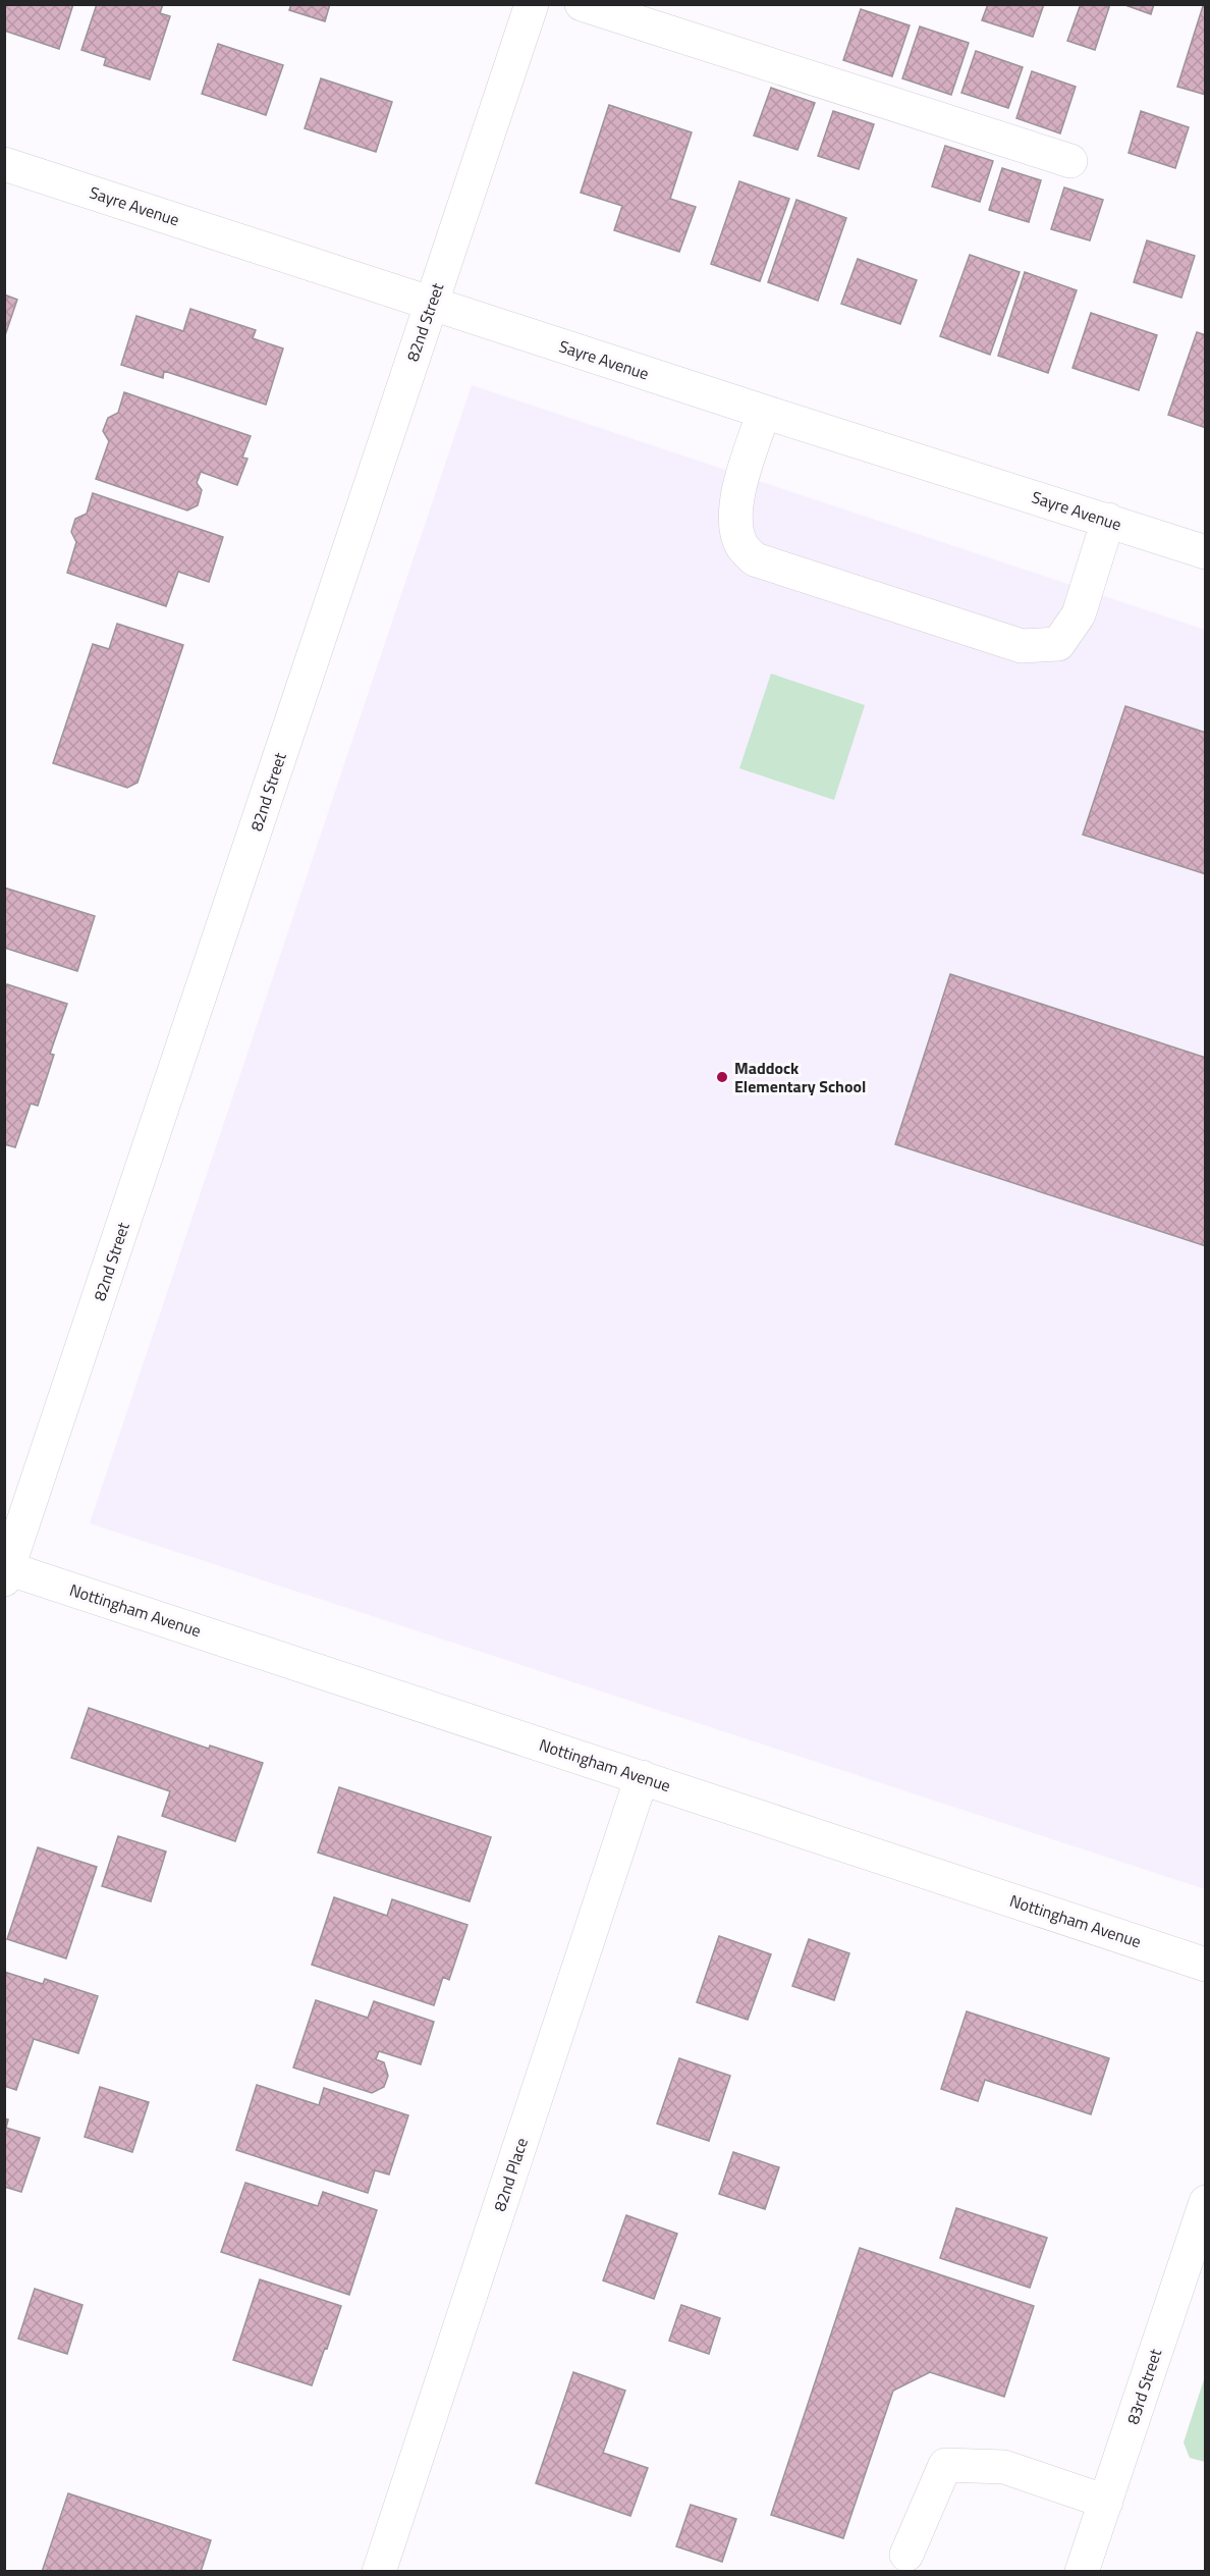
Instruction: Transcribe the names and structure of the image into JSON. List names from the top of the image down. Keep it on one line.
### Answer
{"streets":{"street":["Sayre Avenue","82nd Street","Nottingham Avenue","82nd Place","83rd Street"]},"crossings":[["Sayre Avenue","82nd Street"],["82nd Street","Nottingham Avenue"],["Nottingham Avenue","82nd Place"]],"places":["Maddock Elementary School"]}
